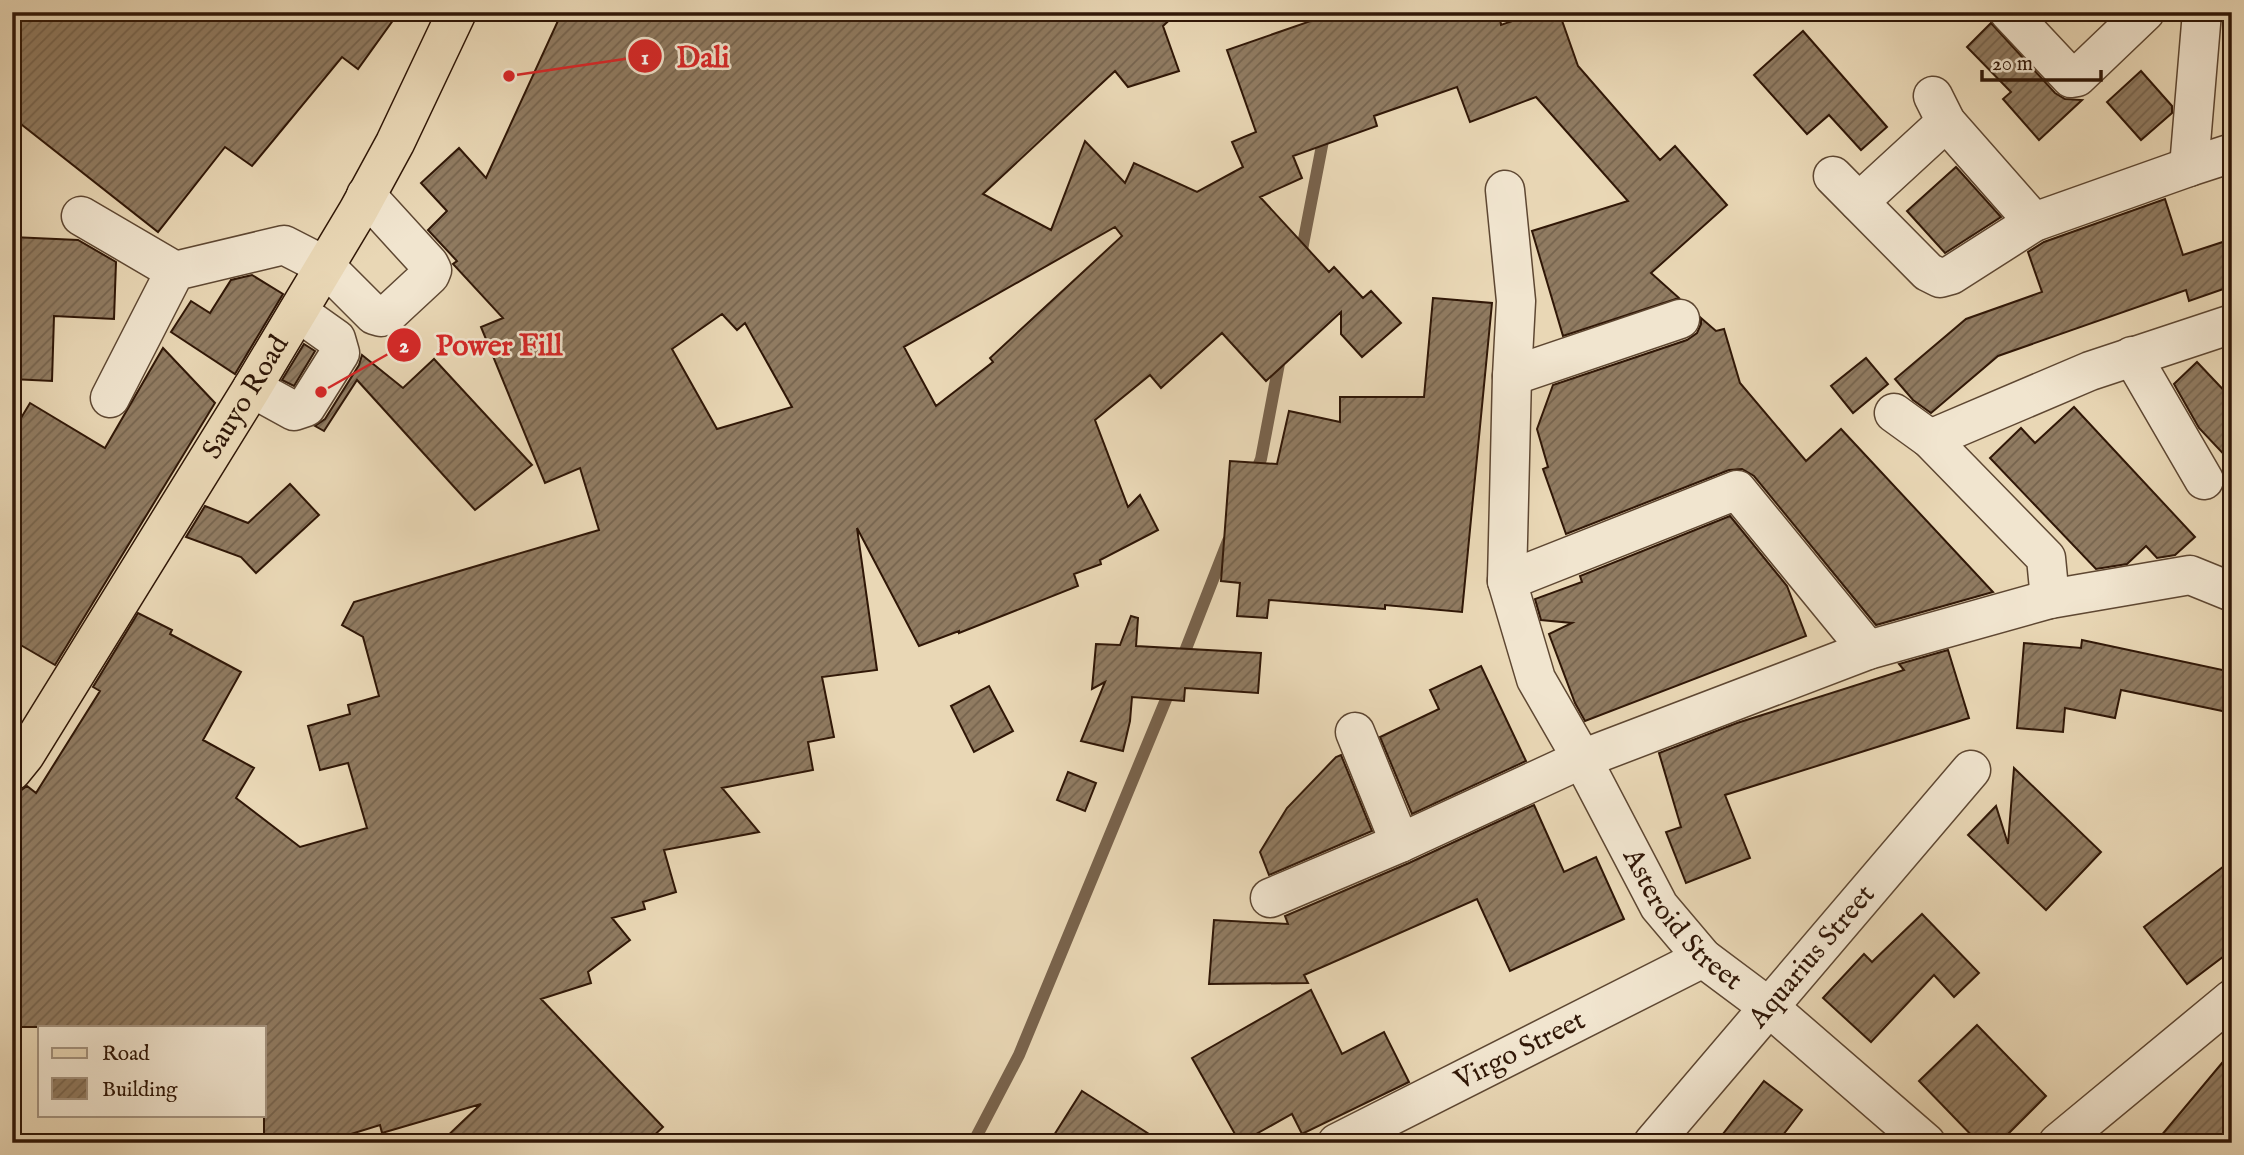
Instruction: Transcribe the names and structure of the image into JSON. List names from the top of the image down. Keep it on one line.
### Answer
{"streets":{"main road":["Sauyo Road"],"street":["Asteroid Street","Aquarius Street","Virgo Street"]},"crossings":[["Asteroid Street","Aquarius Street"],["Asteroid Street","Virgo Street"]],"places":["Dali","Power Fill"],"legend":["Road","Building"],"scale_bar":"20 m"}
